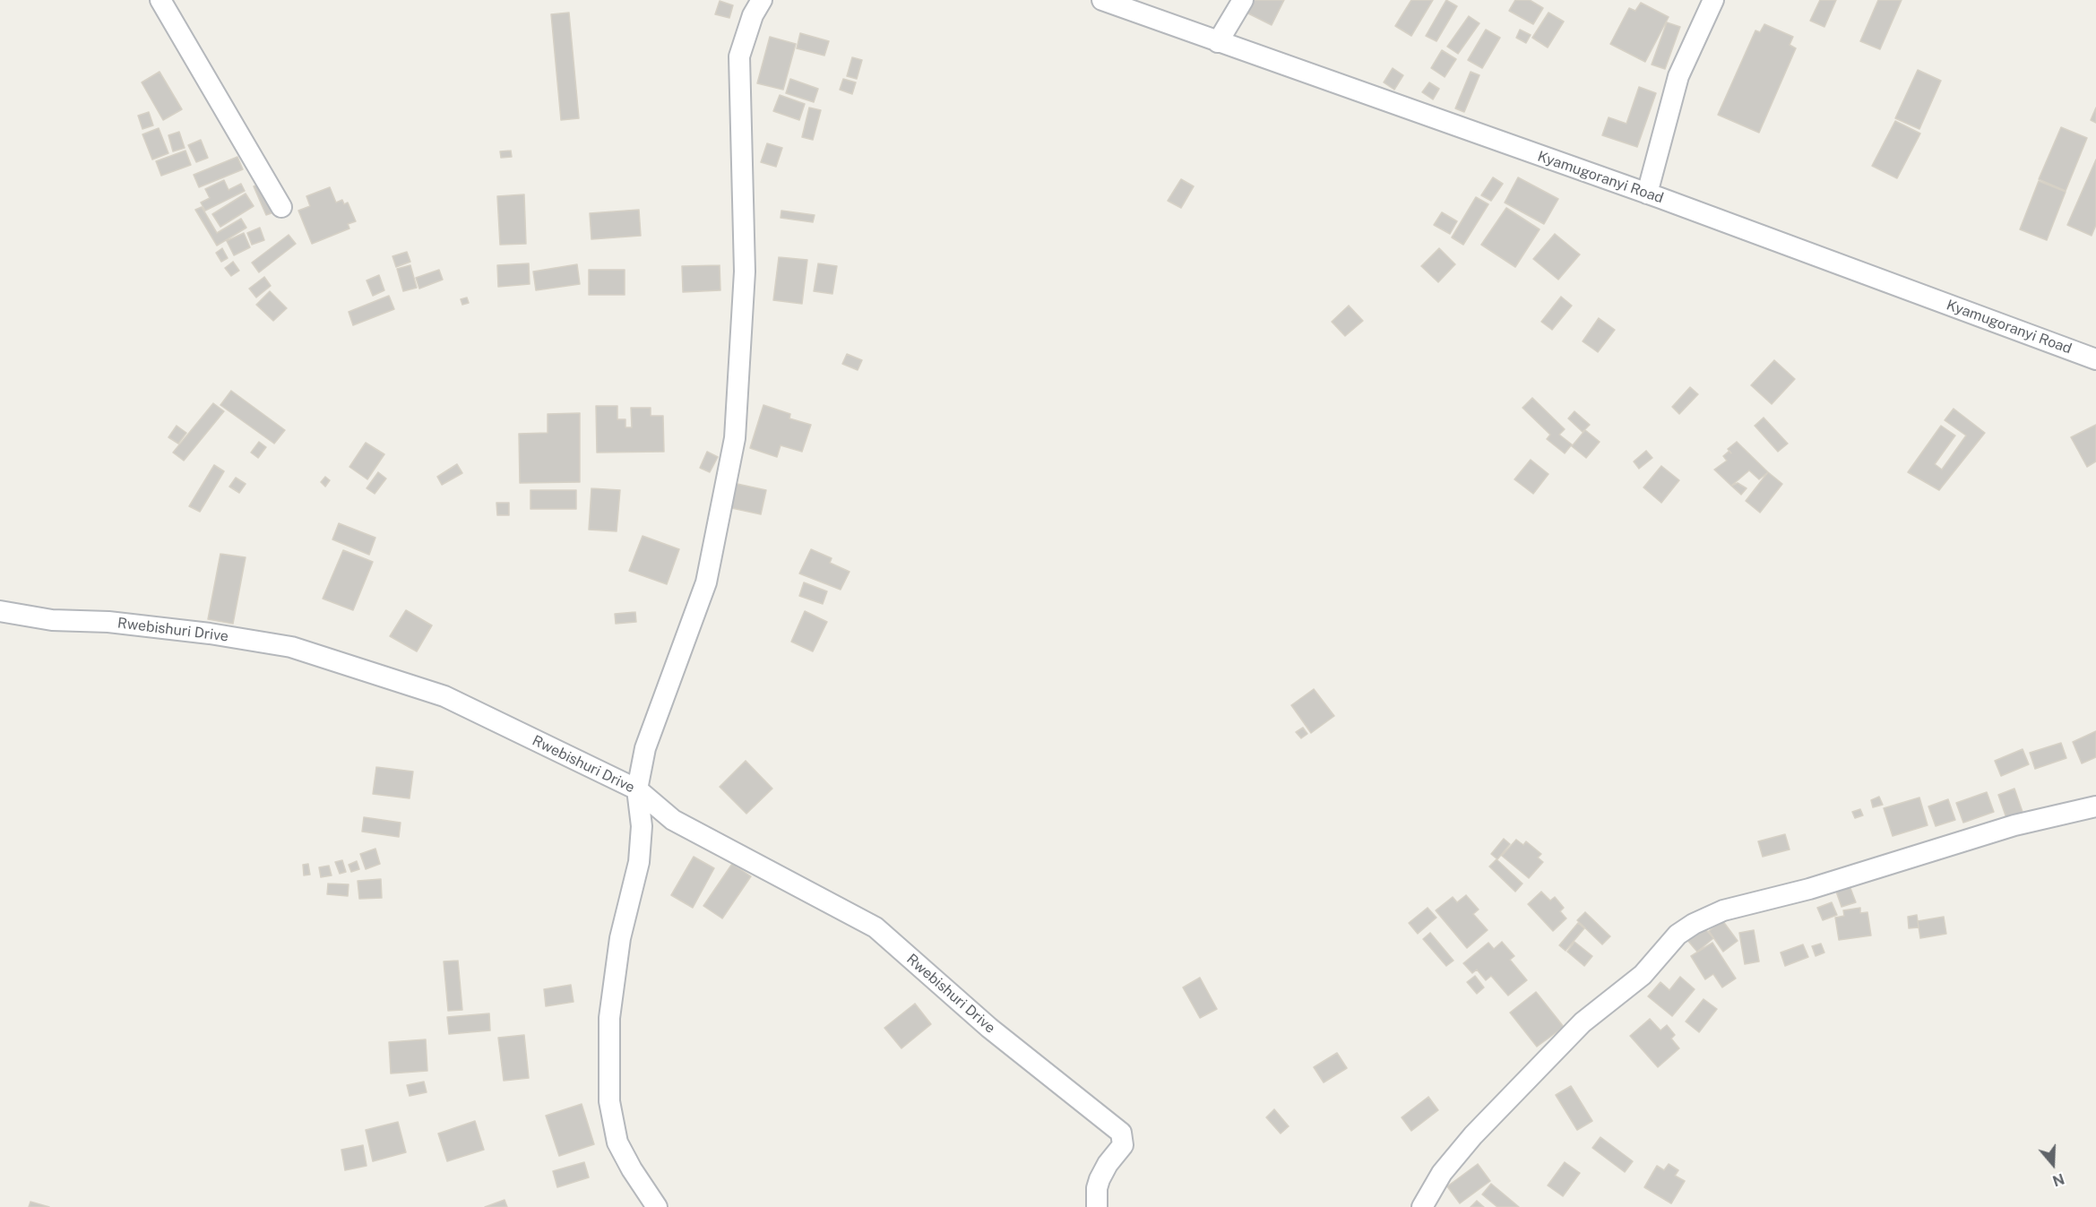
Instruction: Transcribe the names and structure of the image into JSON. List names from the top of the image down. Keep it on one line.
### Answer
{"streets":{"street":["Kyamugoranyi Road","Rwebishuri Drive"]},"north":"bottom"}
